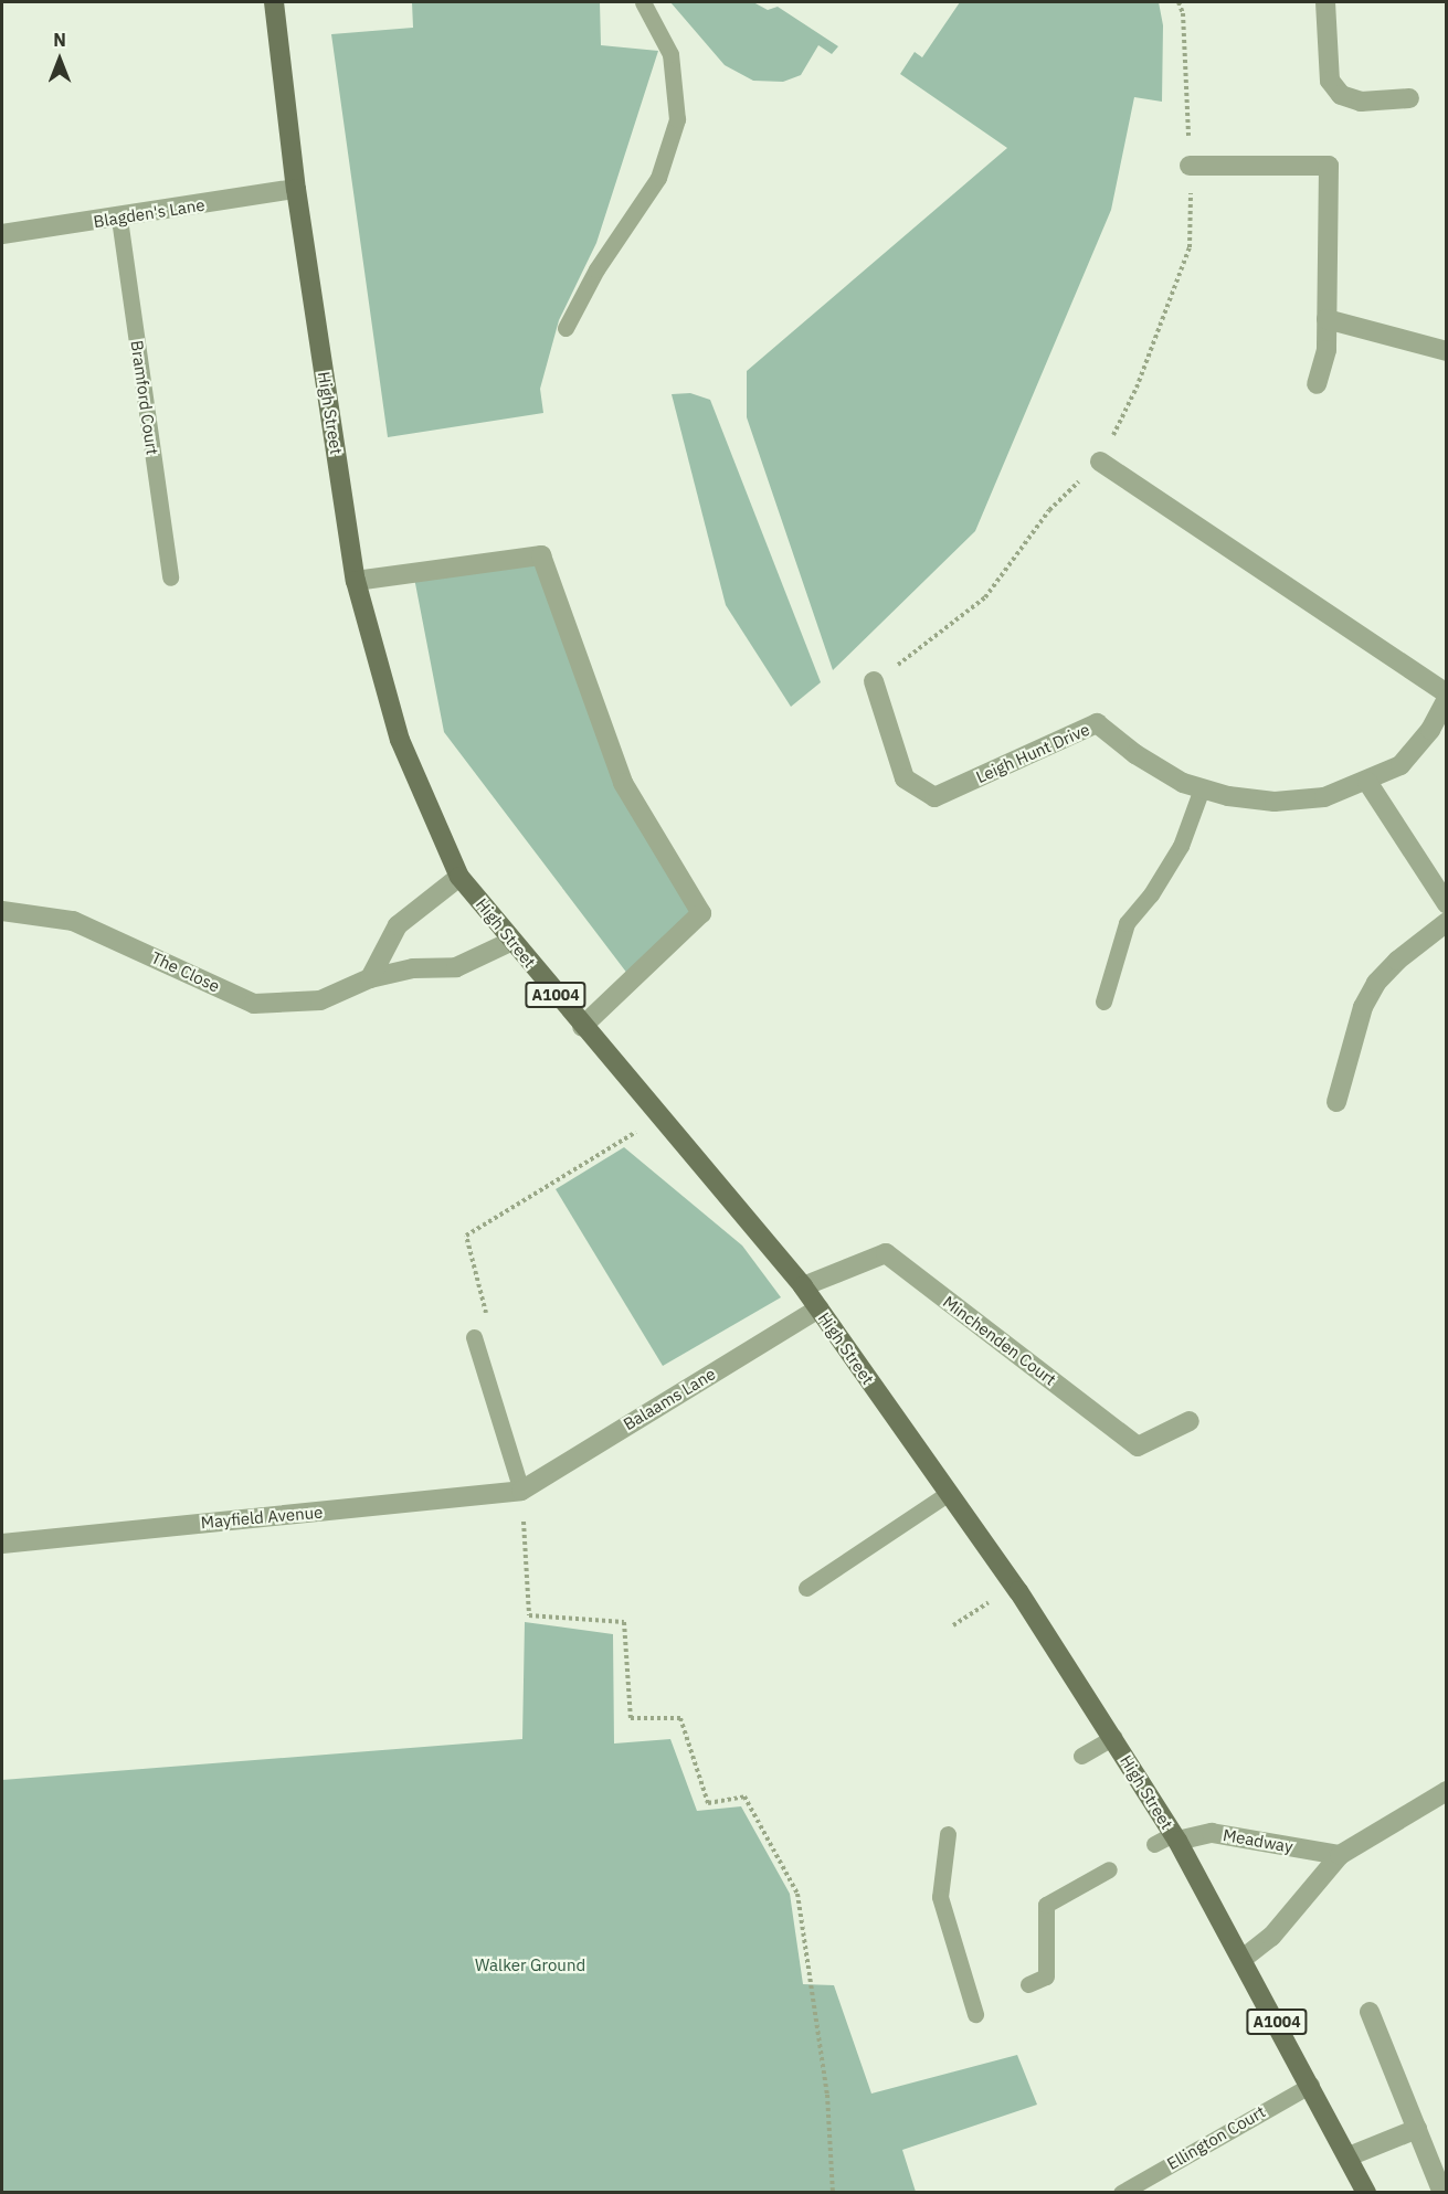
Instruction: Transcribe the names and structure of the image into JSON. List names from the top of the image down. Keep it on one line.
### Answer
{"streets":{"main road":["High Street","A1004"],"street":["Blagden's Lane","Leigh Hunt Drive","The Close","Minchenden Court","Balaams Lane","Mayfield Avenue","Meadway"],"lane":["Bramford Court","Ellington Court"]},"crossings":[["Blagden's Lane","Bramford Court"],["Blagden's Lane","High Street"],["High Street","The Close"],["High Street","A1004"],["High Street","Minchenden Court"],["High Street","Balaams Lane"],["High Street","Meadway"],["A1004","Meadway"],["A1004","Ellington Court"],["Balaams Lane","Mayfield Avenue"]],"parks":["Walker Ground"],"north":"top"}
